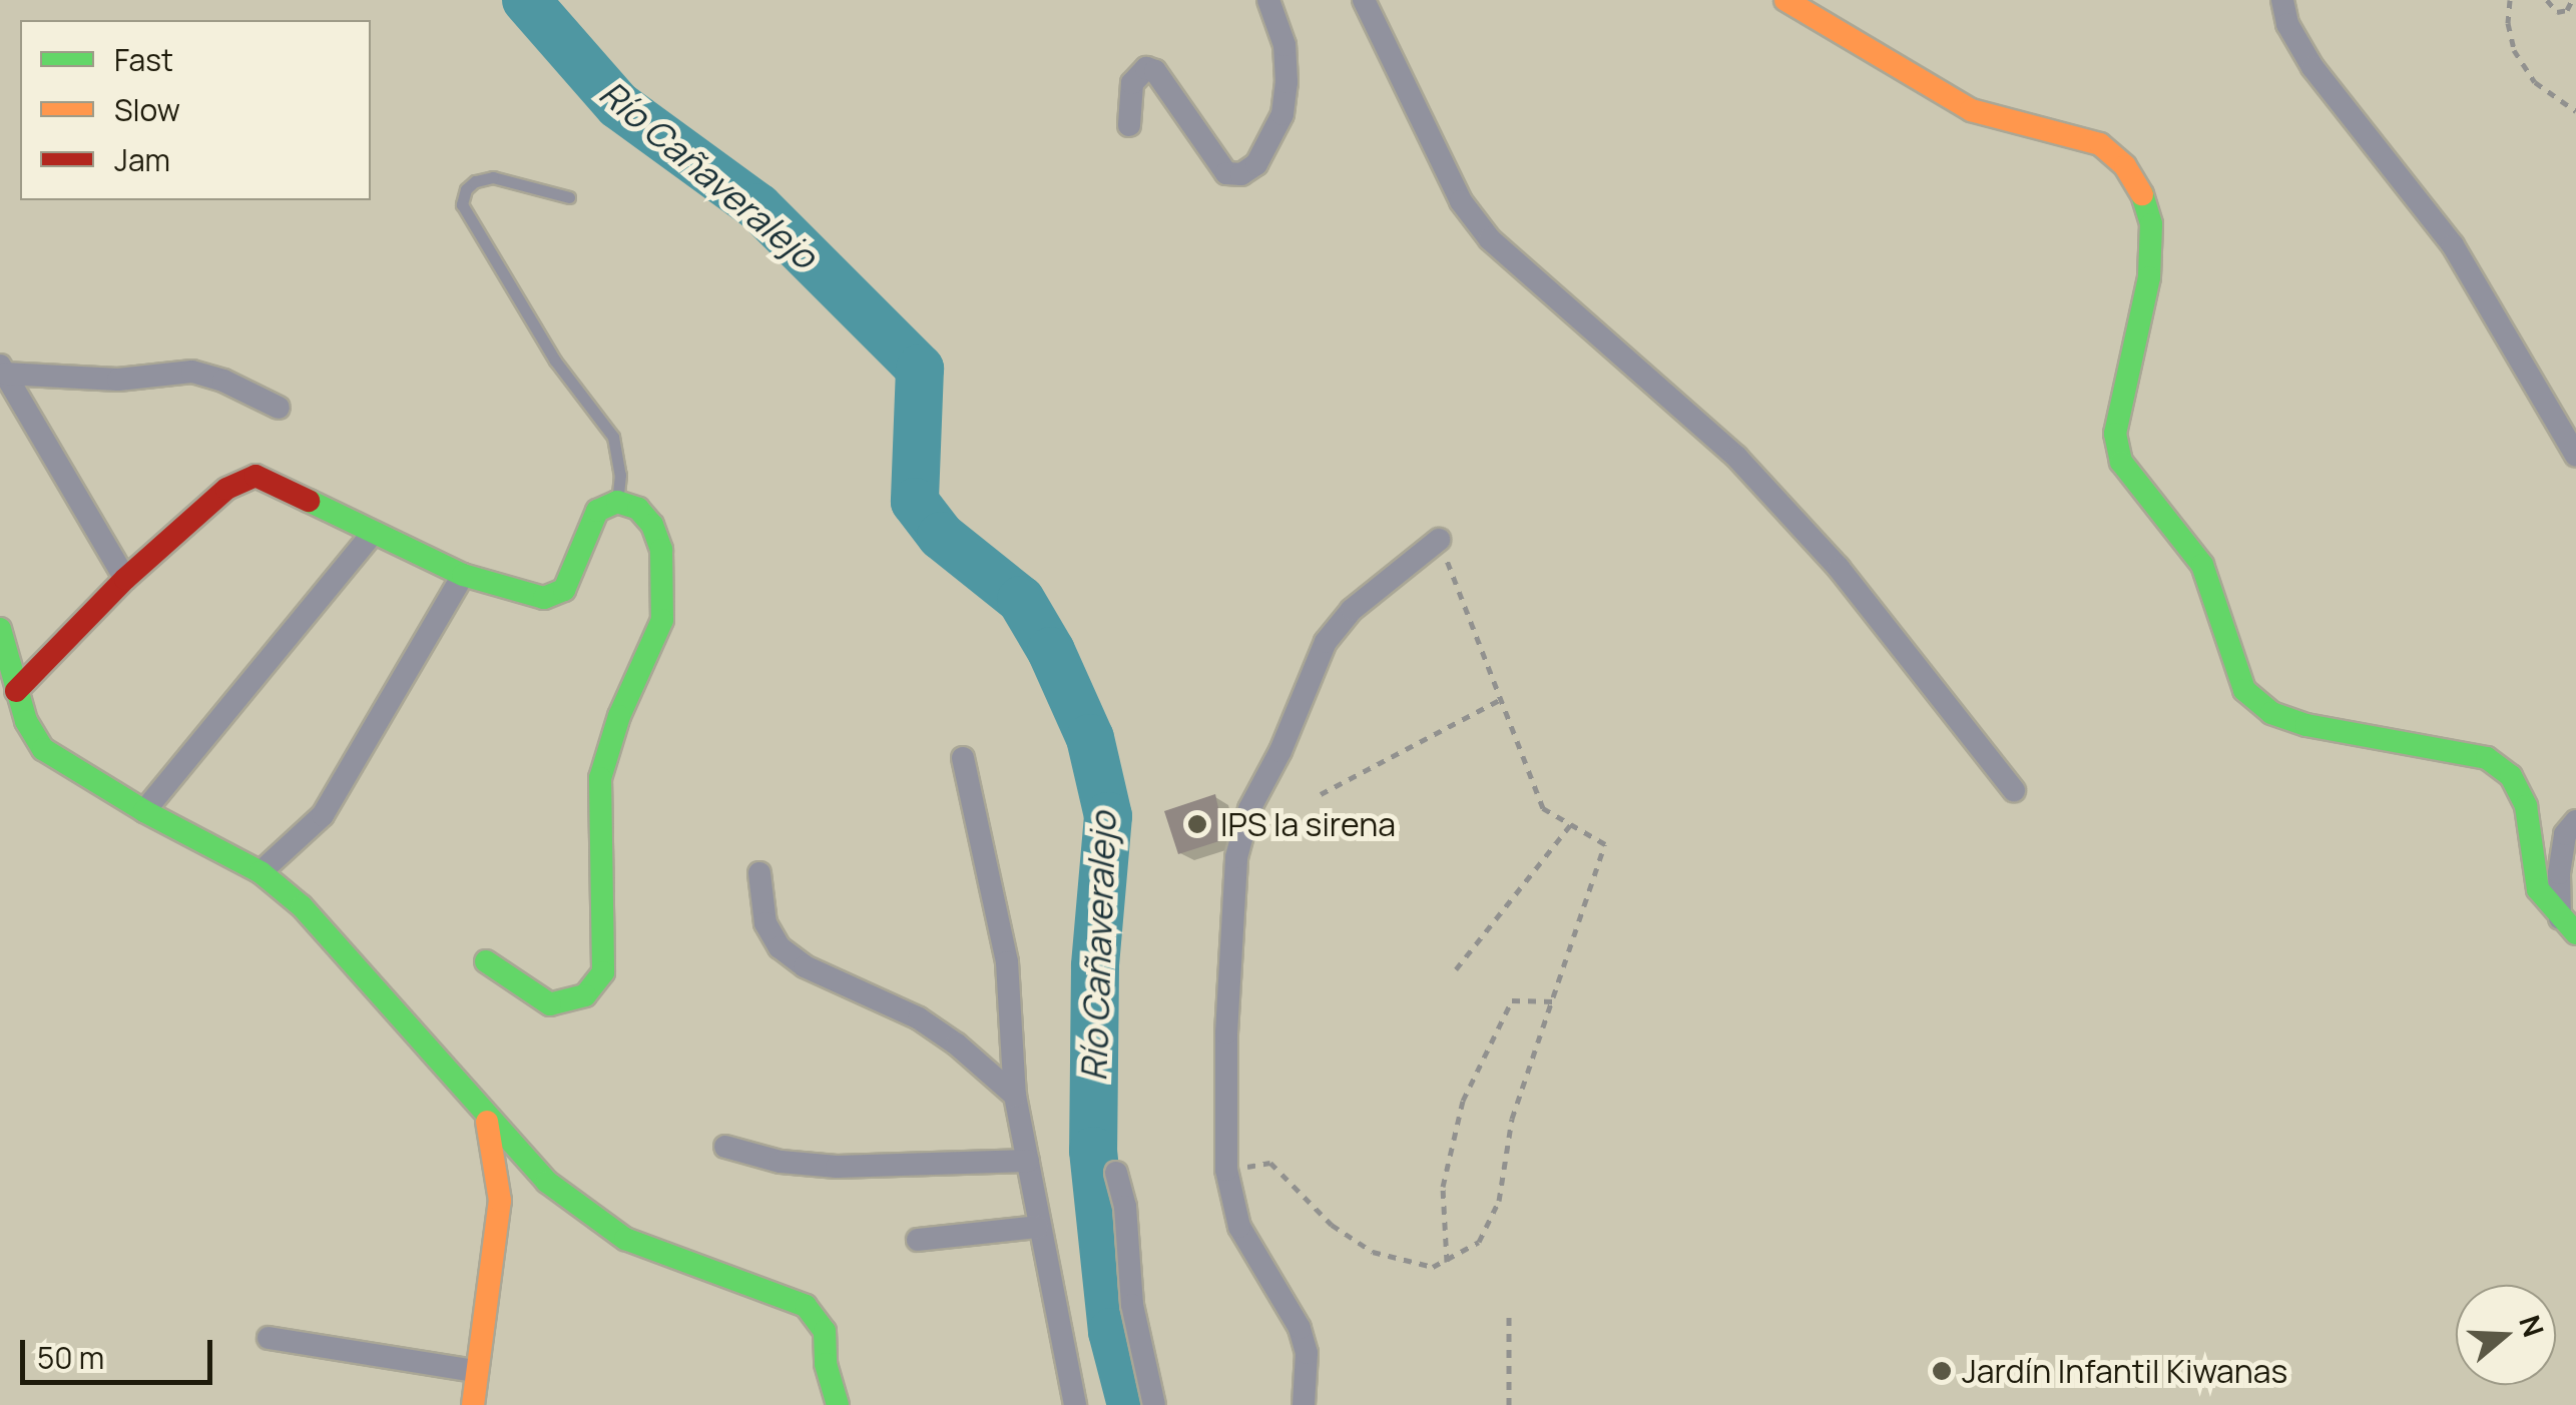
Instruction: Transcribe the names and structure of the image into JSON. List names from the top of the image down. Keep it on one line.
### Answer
{"water":["Río Cañaveralejo"],"places":["IPS la sirena","Jardín Infantil Kiwanas"],"legend":["Fast","Slow","Jam"],"scale_bar":"50 m","north":"right"}
